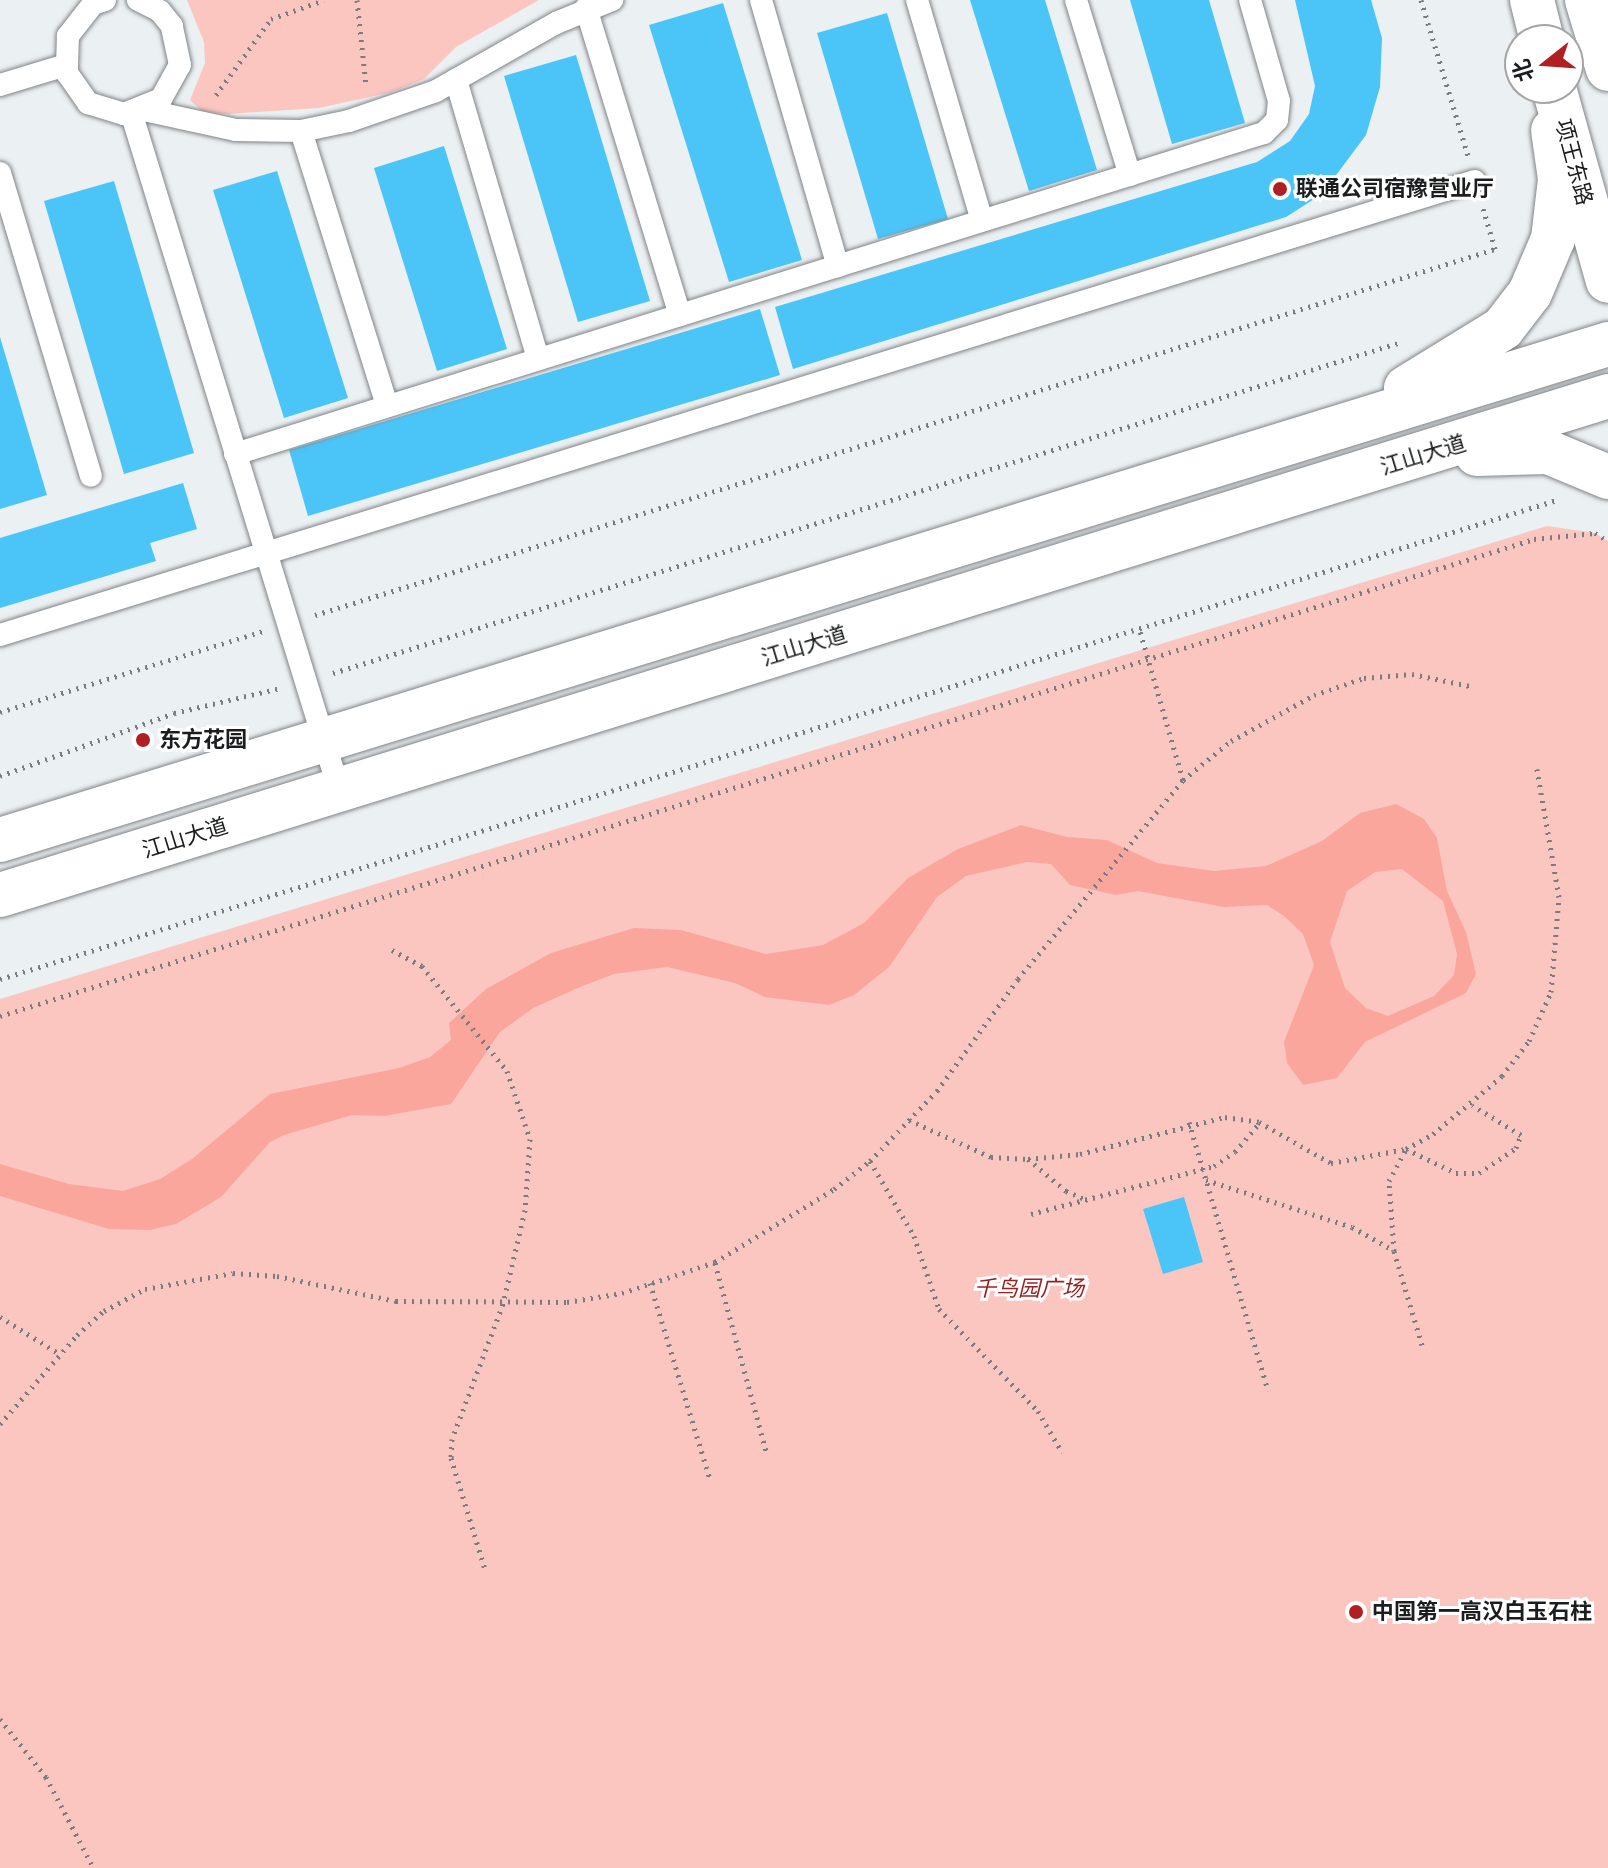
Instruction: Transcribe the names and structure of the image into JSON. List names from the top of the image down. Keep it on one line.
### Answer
{"streets":{"main road":["项王东路","江山大道"]},"parks":["千鸟园广场"],"places":["联通公司宿豫营业厅","东方花园","中国第一高汉白玉石柱"],"north":"left"}
